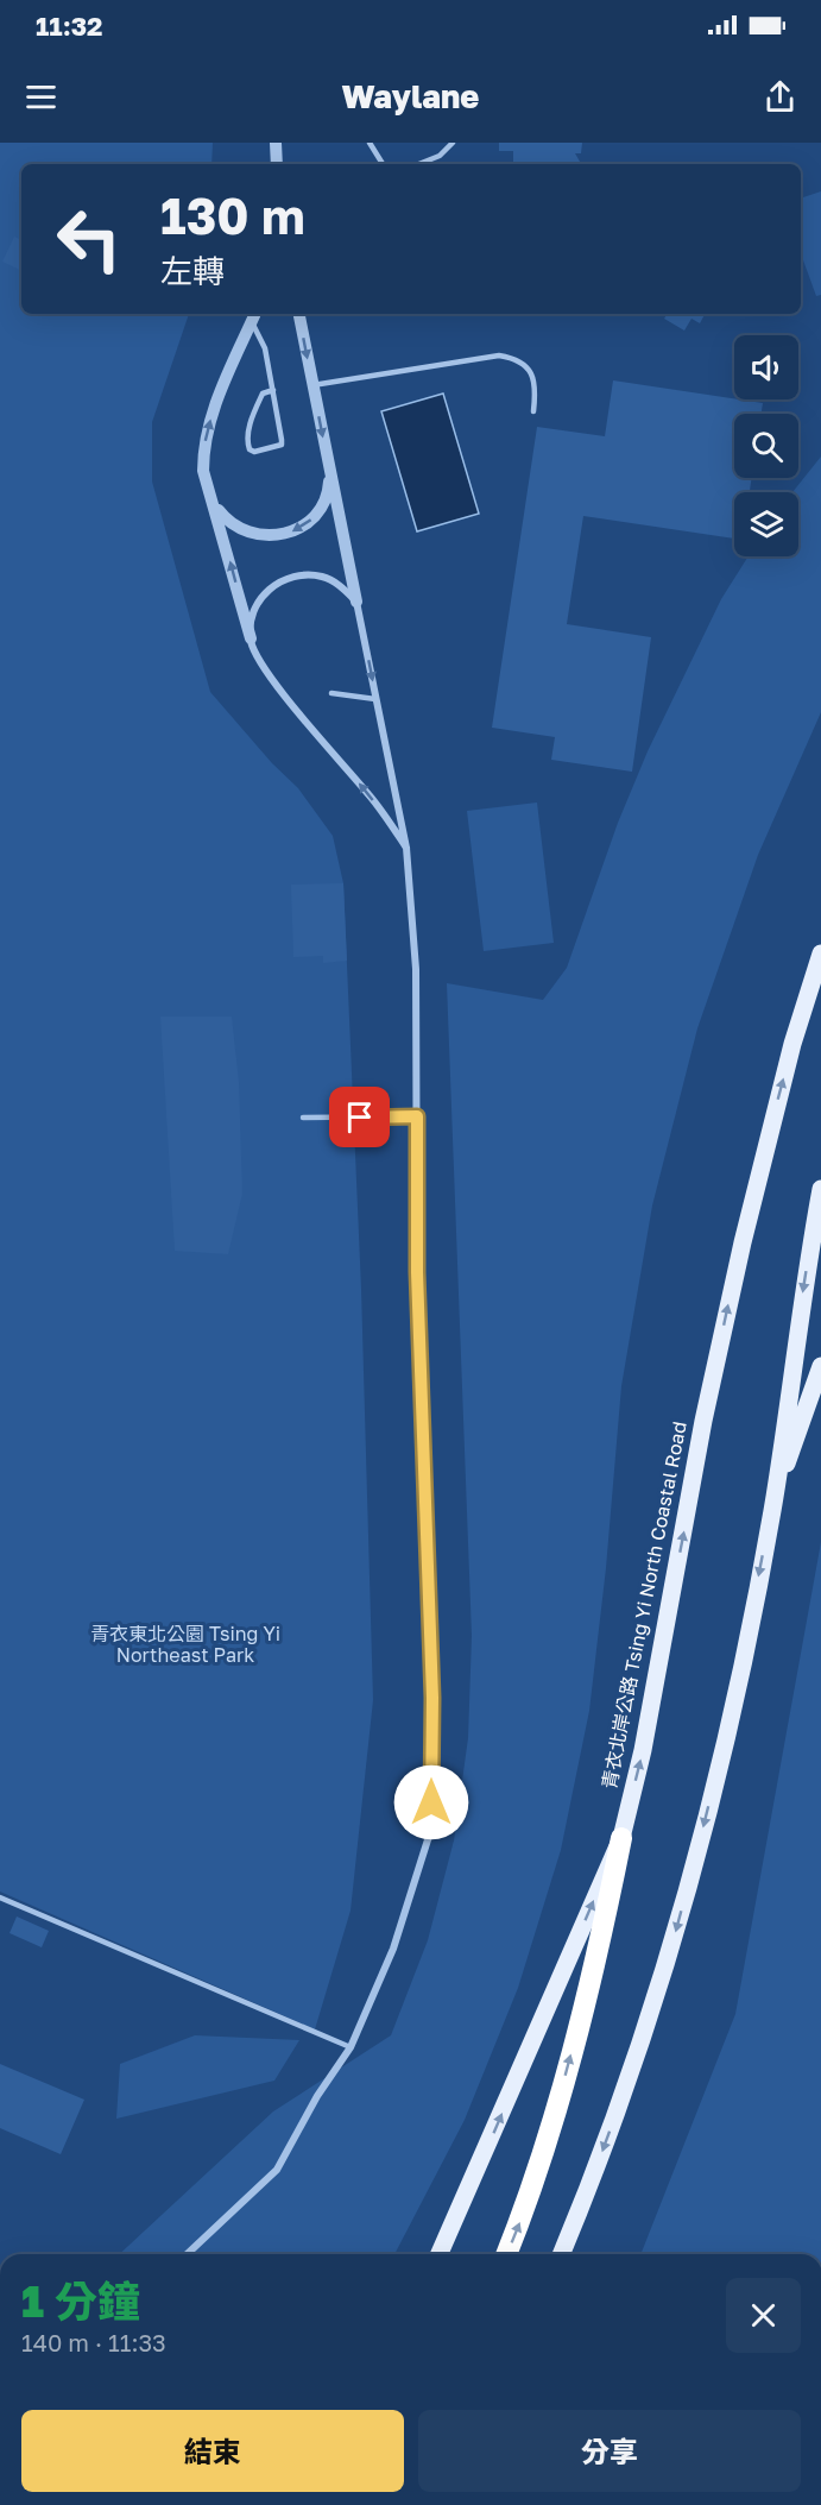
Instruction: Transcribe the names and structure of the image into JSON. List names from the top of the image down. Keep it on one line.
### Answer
{"streets":{"highway":["青衣北岸公路 Tsing Yi North Coastal Road"]},"parks":["青衣東北公園 Tsing Yi Northeast Park"],"page":{"status":"11:32","header":"Waylane","turn":["130 m","左轉"],"heading":["1 分鐘","140 m · 11:33"],"buttons":["結束","分享"]}}
